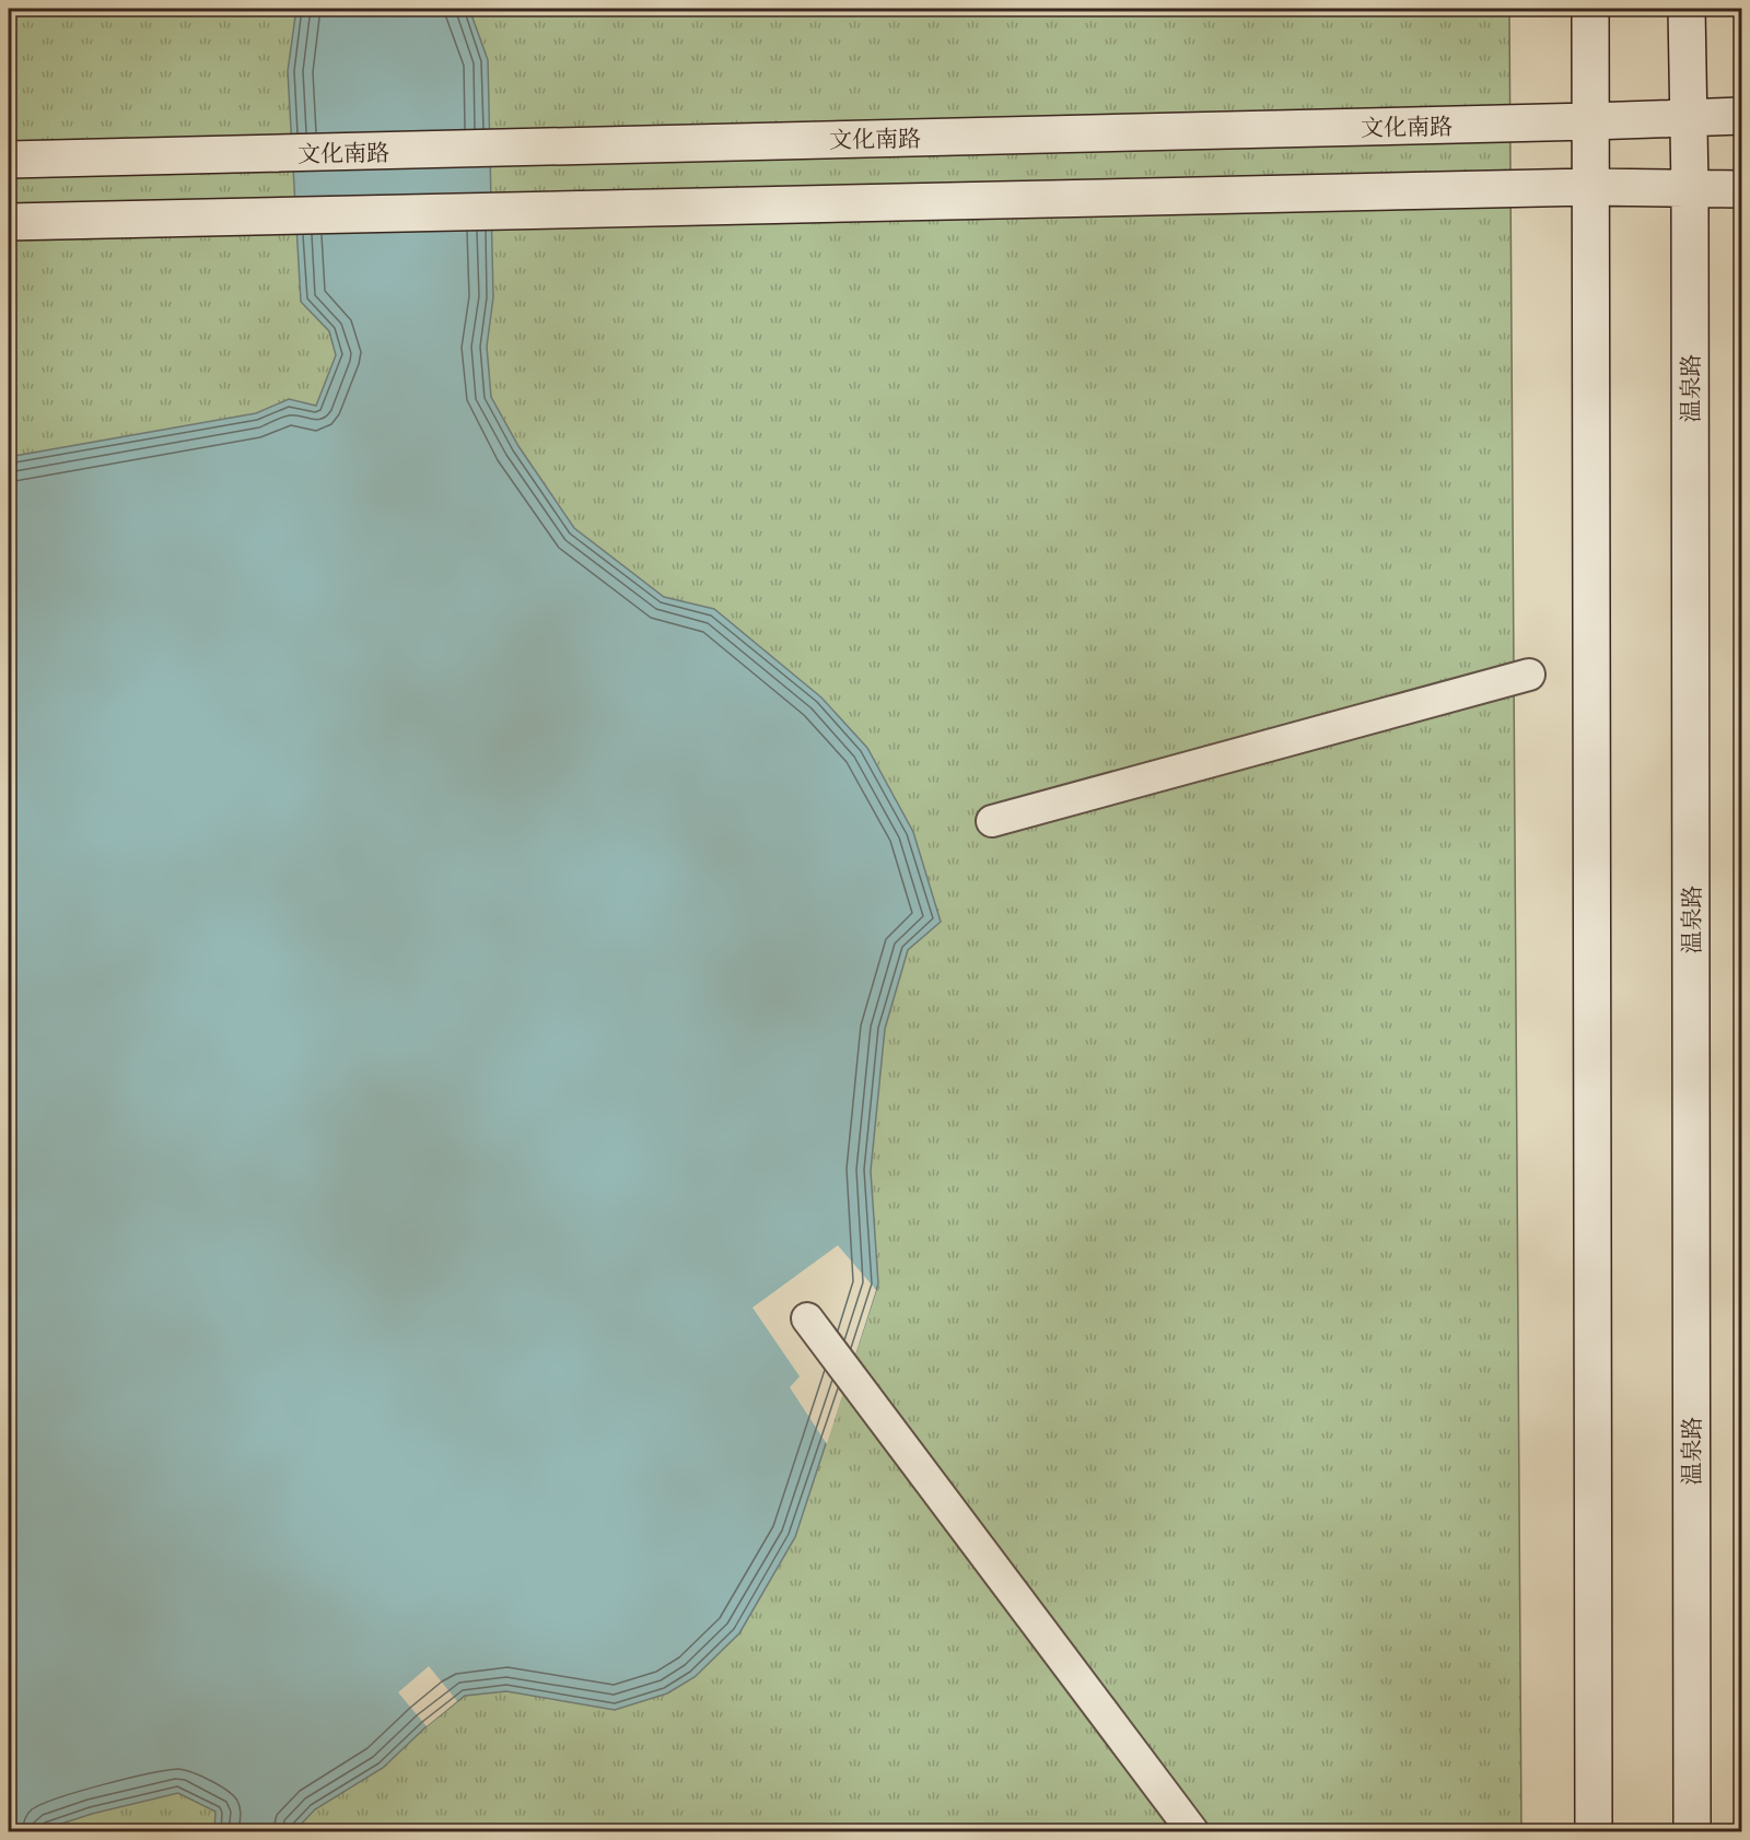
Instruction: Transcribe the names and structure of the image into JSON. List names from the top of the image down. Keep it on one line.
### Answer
{"streets":{"main road":["文化南路","温泉路"]},"crossings":[["文化南路","温泉路"]]}
